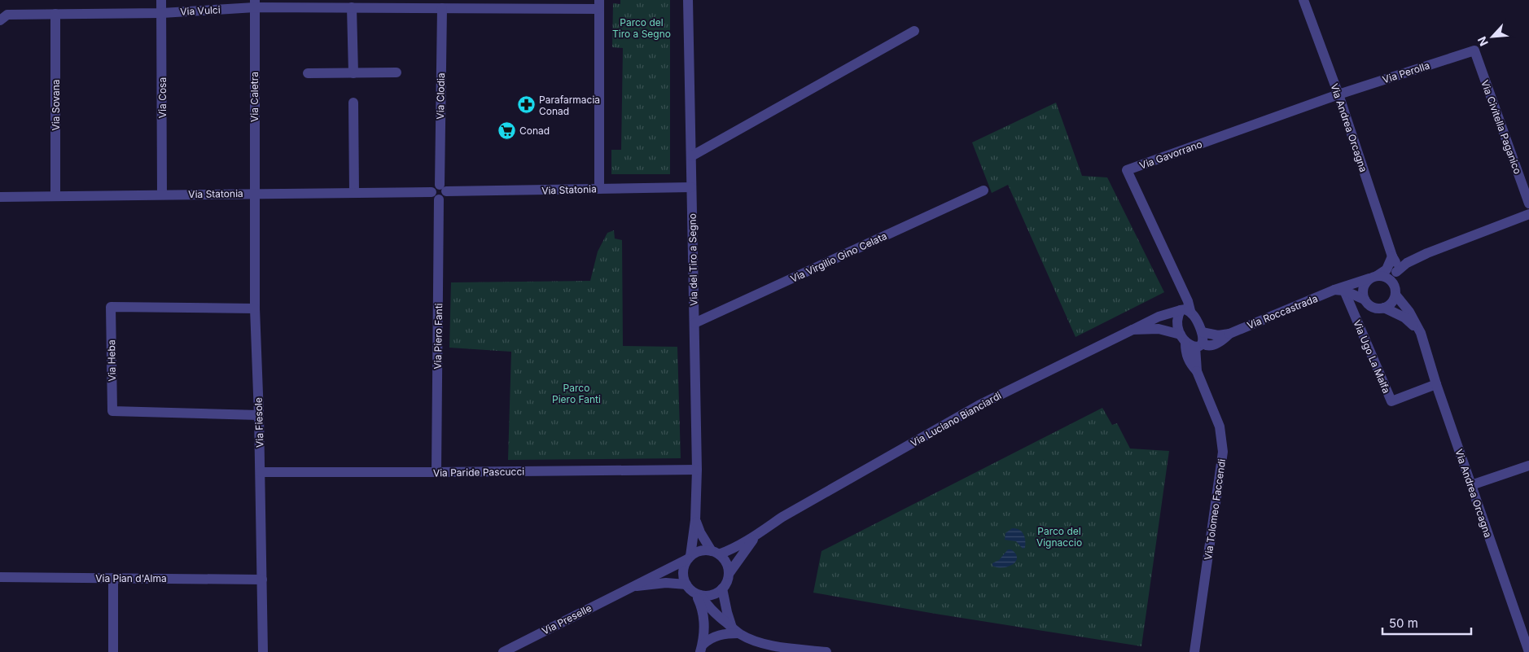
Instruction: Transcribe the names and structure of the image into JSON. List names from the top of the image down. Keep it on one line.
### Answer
{"streets":{"street":["Via Vulci","Via Perolla","Via Clodia","Via Caletra","Via Cosa","Via Sovana","Via Civitella Paganico","Via Andrea Orcagna","Via Gavorrano","Via Statonia","Via Virgilio Gino Celata","Via del Tiro a Segno","Via Roccastrada","Via Piero Fanti","Via Ugo La Malfa","Via Heba","Via Luciano Bianciardi","Via Fiesole","Via Paride Pascucci","Via Tolomeo Faccendi","Via Pian d'Alma","Via Preselle"]},"crossings":[["Via Vulci","Via Clodia"],["Via Vulci","Via Caletra"],["Via Vulci","Via Cosa"],["Via Vulci","Via Sovana"],["Via Perolla","Via Civitella Paganico"],["Via Perolla","Via Andrea Orcagna"],["Via Perolla","Via Gavorrano"],["Via Clodia","Via Statonia"],["Via Clodia","Via Piero Fanti"],["Via Caletra","Via Statonia"],["Via Caletra","Via Fiesole"],["Via Cosa","Via Statonia"],["Via Sovana","Via Statonia"],["Via Andrea Orcagna","Via Gavorrano"],["Via Andrea Orcagna","Via Roccastrada"],["Via Andrea Orcagna","Via Ugo La Malfa"],["Via Gavorrano","Via Luciano Bianciardi"],["Via Statonia","Via del Tiro a Segno"],["Via Statonia","Via Piero Fanti"],["Via Statonia","Via Fiesole"],["Via Virgilio Gino Celata","Via del Tiro a Segno"],["Via del Tiro a Segno","Via Paride Pascucci"],["Via del Tiro a Segno","Via Preselle"],["Via Roccastrada","Via Ugo La Malfa"],["Via Roccastrada","Via Luciano Bianciardi"],["Via Roccastrada","Via Tolomeo Faccendi"],["Via Piero Fanti","Via Paride Pascucci"],["Via Heba","Via Fiesole"],["Via Luciano Bianciardi","Via Tolomeo Faccendi"],["Via Fiesole","Via Paride Pascucci"],["Via Fiesole","Via Pian d'Alma"]],"parks":["Parco del Tiro a Segno","Parco Piero Fanti","Parco del Vignaccio"],"places":{"pharmacy":["Parafarmacia Conad"],"supermarket":["Conad"]},"scale_bar":"50 m","north":"bottom left"}
